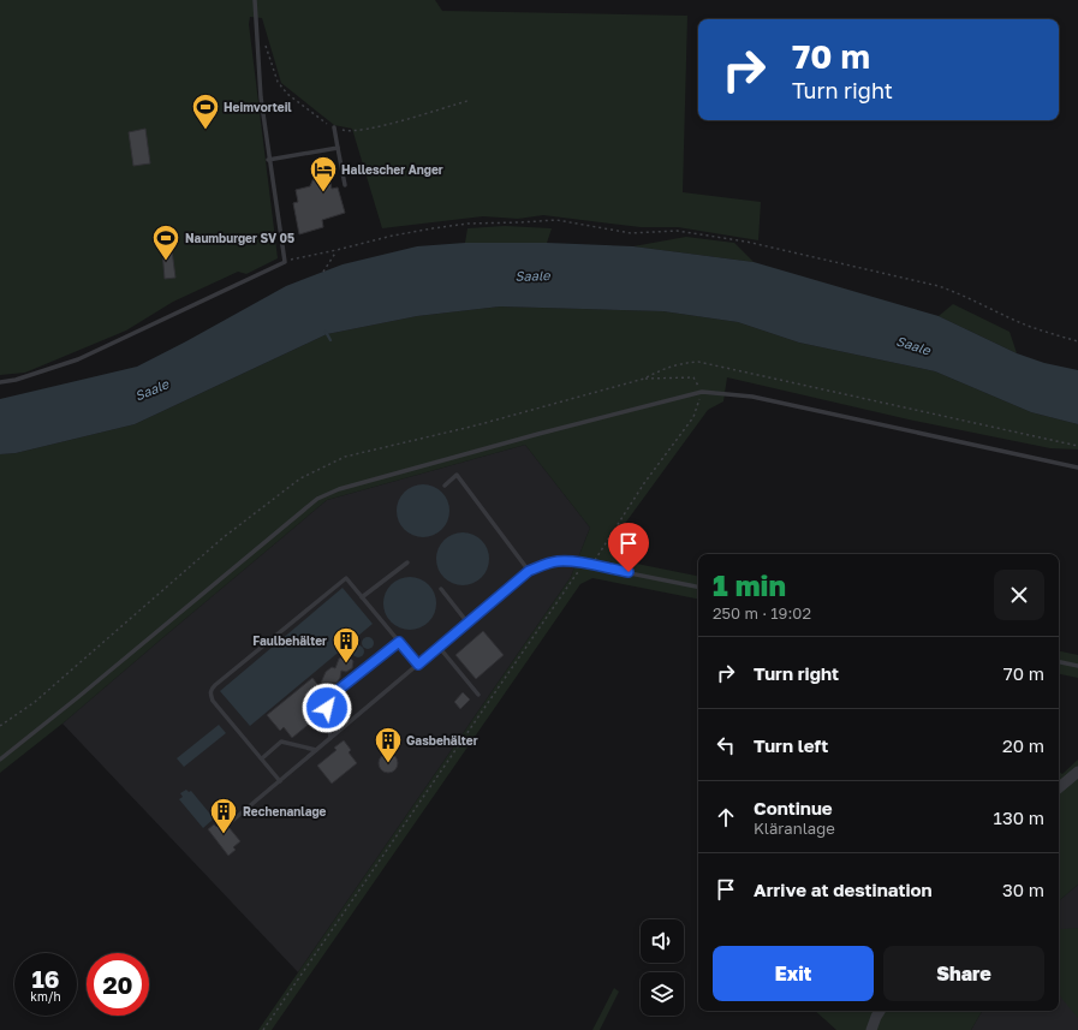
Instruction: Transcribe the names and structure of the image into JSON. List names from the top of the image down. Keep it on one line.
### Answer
{"water":["Saale"],"places":{"sports":["Heimvorteil","Naumburger SV 05"],"hotel":["Hallescher Anger"],"building":["Faulbehälter","Gasbehälter","Rechenanlage"]},"page":{"turn":["70 m","Turn right"],"heading":["1 min","250 m · 19:02"],"list":[{"name":"Turn right","value":"70 m"},{"name":"Turn left","value":"20 m"},{"name":"Continue","note":"Kläranlage","value":"130 m"},{"name":"Arrive at destination","value":"30 m"}],"buttons":["Exit","Share"],"speed":"16 km/h","limit":"20"}}
